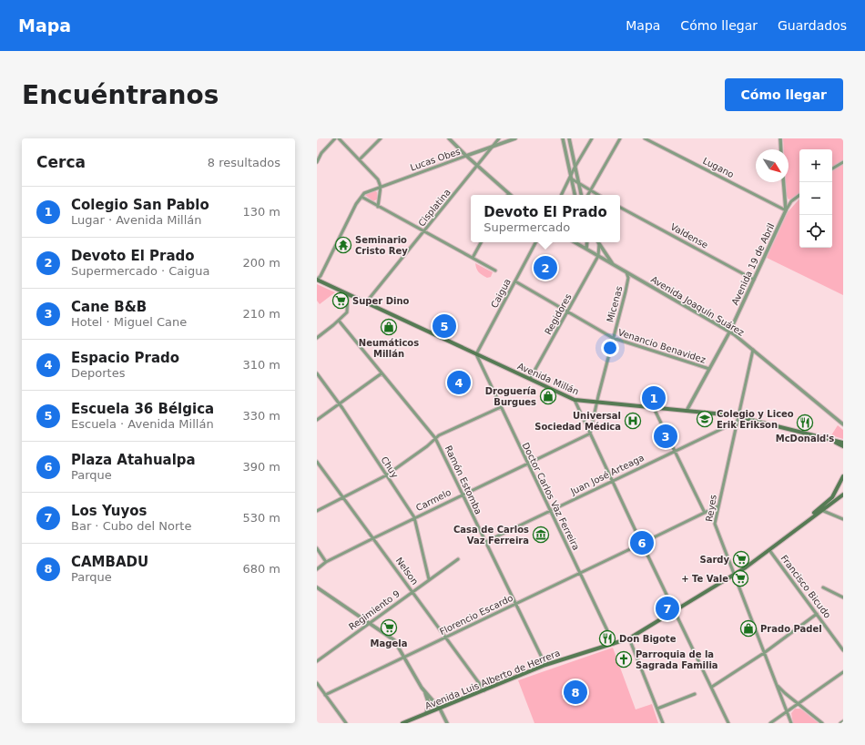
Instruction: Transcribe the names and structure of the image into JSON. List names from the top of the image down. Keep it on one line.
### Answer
{"streets":{"main road":["Avenida Millán","Avenida Luis Alberto de Herrera"],"street":["Lucas Obes","Lugano","Cisplatina","Valdense","Avenida 19 de Abril","Caigua","Micenas","Avenida Joaquín Suárez","Regidores","Venancio Benavidez","Chuy","Juan José Arteaga","Ramón Estomba","Doctor Carlos Vaz Ferreira","Carmelo","Reyes","Nelson","Francisco Bicudo","Regimiento 9","Florencio Escardo"]},"crossings":[["Lucas Obes","Cisplatina"],["Lugano","Avenida 19 de Abril"],["Cisplatina","Avenida Millán"],["Valdense","Avenida 19 de Abril"],["Avenida 19 de Abril","Avenida Joaquín Suárez"],["Avenida 19 de Abril","Venancio Benavidez"],["Avenida 19 de Abril","Avenida Millán"],["Caigua","Venancio Benavidez"],["Caigua","Avenida Millán"],["Caigua","Doctor Carlos Vaz Ferreira"],["Micenas","Avenida Joaquín Suárez"],["Micenas","Venancio Benavidez"],["Micenas","Avenida Millán"],["Avenida Joaquín Suárez","Regidores"],["Avenida Joaquín Suárez","Reyes"],["Regidores","Venancio Benavidez"],["Regidores","Avenida Millán"],["Avenida Millán","Doctor Carlos Vaz Ferreira"],["Avenida Millán","Reyes"],["Chuy","Carmelo"],["Chuy","Regimiento 9"],["Juan José Arteaga","Ramón Estomba"],["Juan José Arteaga","Doctor Carlos Vaz Ferreira"],["Juan José Arteaga","Reyes"],["Ramón Estomba","Carmelo"],["Ramón Estomba","Florencio Escardo"],["Ramón Estomba","Avenida Luis Alberto de Herrera"],["Doctor Carlos Vaz Ferreira","Carmelo"],["Doctor Carlos Vaz Ferreira","Florencio Escardo"],["Doctor Carlos Vaz Ferreira","Avenida Luis Alberto de Herrera"],["Carmelo","Nelson"],["Reyes","Avenida Luis Alberto de Herrera"],["Nelson","Regimiento 9"],["Nelson","Florencio Escardo"],["Nelson","Avenida Luis Alberto de Herrera"],["Francisco Bicudo","Avenida Luis Alberto de Herrera"]],"places":{"temple":["Seminario Cristo Rey"],"supermarket":["Super Dino","Sardy","+ Te Vale","Magela"],"shop":["Neumáticos Millán","Droguería Burgues","Prado Padel"],"school or university":["Colegio y Liceo Erik Erikson"],"hospital":["Universal Sociedad Médica"],"restaurant":["McDonald's","Don Bigote"],"museum":["Casa de Carlos Vaz Ferreira"],"church":["Parroquia de la Sagrada Familia"]},"north":"bottom right","page":{"header":"Mapa","nav":["Mapa","Cómo llegar","Guardados"],"buttons":"Cómo llegar","title":"Encuéntranos","heading":["Cerca","8 resultados"],"map_buttons":["+","−"],"list":[{"mark":"1","name":"Colegio San Pablo","note":"Lugar · Avenida Millán","value":"130 m"},{"mark":"2","name":"Devoto El Prado","note":"Supermercado · Caigua","value":"200 m"},{"mark":"3","name":"Cane B&B","note":"Hotel · Miguel Cane","value":"210 m"},{"mark":"4","name":"Espacio Prado","note":"Deportes","value":"310 m"},{"mark":"5","name":"Escuela 36 Bélgica","note":"Escuela · Avenida Millán","value":"330 m"},{"mark":"6","name":"Plaza Atahualpa","note":"Parque","value":"390 m"},{"mark":"7","name":"Los Yuyos","note":"Bar · Cubo del Norte","value":"530 m"},{"mark":"8","name":"CAMBADU","note":"Parque","value":"680 m"}],"popup":["Devoto El Prado","Supermercado"],"pins":["2","5","4","1","3","6","7","8"]}}
